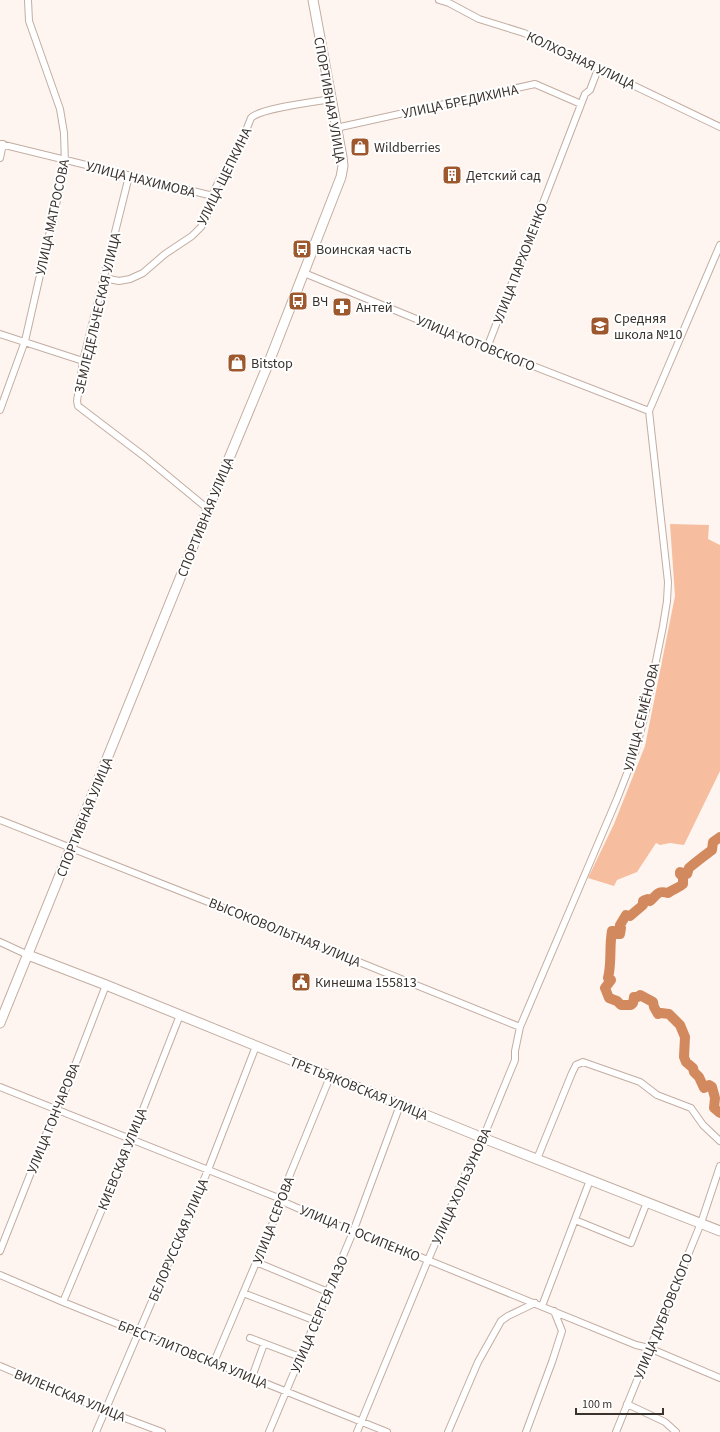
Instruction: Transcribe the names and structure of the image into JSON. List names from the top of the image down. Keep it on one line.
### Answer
{"streets":{"street":["КОЛХОЗНАЯ УЛИЦА","СПОРТИВНАЯ УЛИЦА","УЛИЦА БРЕДИХИНА","УЛИЦА ЩЕПКИНА","УЛИЦА НАХИМОВА","УЛИЦА МАТРОСОВА","УЛИЦА ПАРХОМЕНКО","ЗЕМЛЕДЕЛЬЧЕСКАЯ УЛИЦА","УЛИЦА КОТОВСКОГО","УЛИЦА СЕМЁНОВА","ВЫСОКОВОЛЬТНАЯ УЛИЦА","ТРЕТЬЯКОВСКАЯ УЛИЦА","УЛИЦА ГОНЧАРОВА","КИЕВСКАЯ УЛИЦА","УЛИЦА ХОЛЬЗУНОВА","УЛИЦА СЕРОВА","УЛИЦА П. ОСИПЕНКО","БЕЛОРУССКАЯ УЛИЦА","УЛИЦА СЕРГЕЯ ЛАЗО","УЛИЦА ДУБРОВСКОГО","БРЕСТ-ЛИТОВСКАЯ УЛИЦА","ВИЛЕНСКАЯ УЛИЦА"]},"crossings":[["КОЛХОЗНАЯ УЛИЦА","УЛИЦА ПАРХОМЕНКО"],["СПОРТИВНАЯ УЛИЦА","УЛИЦА БРЕДИХИНА"],["СПОРТИВНАЯ УЛИЦА","УЛИЦА ЩЕПКИНА"],["СПОРТИВНАЯ УЛИЦА","ЗЕМЛЕДЕЛЬЧЕСКАЯ УЛИЦА"],["СПОРТИВНАЯ УЛИЦА","УЛИЦА КОТОВСКОГО"],["СПОРТИВНАЯ УЛИЦА","ВЫСОКОВОЛЬТНАЯ УЛИЦА"],["СПОРТИВНАЯ УЛИЦА","ТРЕТЬЯКОВСКАЯ УЛИЦА"],["УЛИЦА БРЕДИХИНА","УЛИЦА ПАРХОМЕНКО"],["УЛИЦА ЩЕПКИНА","УЛИЦА НАХИМОВА"],["УЛИЦА ЩЕПКИНА","ЗЕМЛЕДЕЛЬЧЕСКАЯ УЛИЦА"],["УЛИЦА НАХИМОВА","УЛИЦА МАТРОСОВА"],["УЛИЦА НАХИМОВА","ЗЕМЛЕДЕЛЬЧЕСКАЯ УЛИЦА"],["УЛИЦА ПАРХОМЕНКО","УЛИЦА КОТОВСКОГО"],["УЛИЦА КОТОВСКОГО","УЛИЦА СЕМЁНОВА"],["УЛИЦА СЕМЁНОВА","ВЫСОКОВОЛЬТНАЯ УЛИЦА"],["УЛИЦА СЕМЁНОВА","УЛИЦА ХОЛЬЗУНОВА"],["ВЫСОКОВОЛЬТНАЯ УЛИЦА","УЛИЦА ХОЛЬЗУНОВА"],["ТРЕТЬЯКОВСКАЯ УЛИЦА","УЛИЦА ГОНЧАРОВА"],["ТРЕТЬЯКОВСКАЯ УЛИЦА","КИЕВСКАЯ УЛИЦА"],["ТРЕТЬЯКОВСКАЯ УЛИЦА","УЛИЦА ХОЛЬЗУНОВА"],["ТРЕТЬЯКОВСКАЯ УЛИЦА","УЛИЦА СЕРОВА"],["ТРЕТЬЯКОВСКАЯ УЛИЦА","БЕЛОРУССКАЯ УЛИЦА"],["ТРЕТЬЯКОВСКАЯ УЛИЦА","УЛИЦА СЕРГЕЯ ЛАЗО"],["ТРЕТЬЯКОВСКАЯ УЛИЦА","УЛИЦА ДУБРОВСКОГО"],["УЛИЦА ГОНЧАРОВА","УЛИЦА П. ОСИПЕНКО"],["КИЕВСКАЯ УЛИЦА","УЛИЦА П. ОСИПЕНКО"],["КИЕВСКАЯ УЛИЦА","БРЕСТ-ЛИТОВСКАЯ УЛИЦА"],["УЛИЦА ХОЛЬЗУНОВА","УЛИЦА П. ОСИПЕНКО"],["УЛИЦА ХОЛЬЗУНОВА","БРЕСТ-ЛИТОВСКАЯ УЛИЦА"],["УЛИЦА СЕРОВА","УЛИЦА П. ОСИПЕНКО"],["УЛИЦА СЕРОВА","БРЕСТ-ЛИТОВСКАЯ УЛИЦА"],["УЛИЦА П. ОСИПЕНКО","БЕЛОРУССКАЯ УЛИЦА"],["УЛИЦА П. ОСИПЕНКО","УЛИЦА СЕРГЕЯ ЛАЗО"],["УЛИЦА П. ОСИПЕНКО","УЛИЦА ДУБРОВСКОГО"],["БЕЛОРУССКАЯ УЛИЦА","БРЕСТ-ЛИТОВСКАЯ УЛИЦА"],["БЕЛОРУССКАЯ УЛИЦА","ВИЛЕНСКАЯ УЛИЦА"],["УЛИЦА СЕРГЕЯ ЛАЗО","БРЕСТ-ЛИТОВСКАЯ УЛИЦА"]],"places":{"shop":["Wildberries","Bitstop"],"building":["Детский сад"],"bus stop":["Воинская часть","ВЧ"],"pharmacy":["Антей"],"school or university":["Средняя школа №10"],"public building":["Кинешма 155813"]},"scale_bar":"100 m"}
